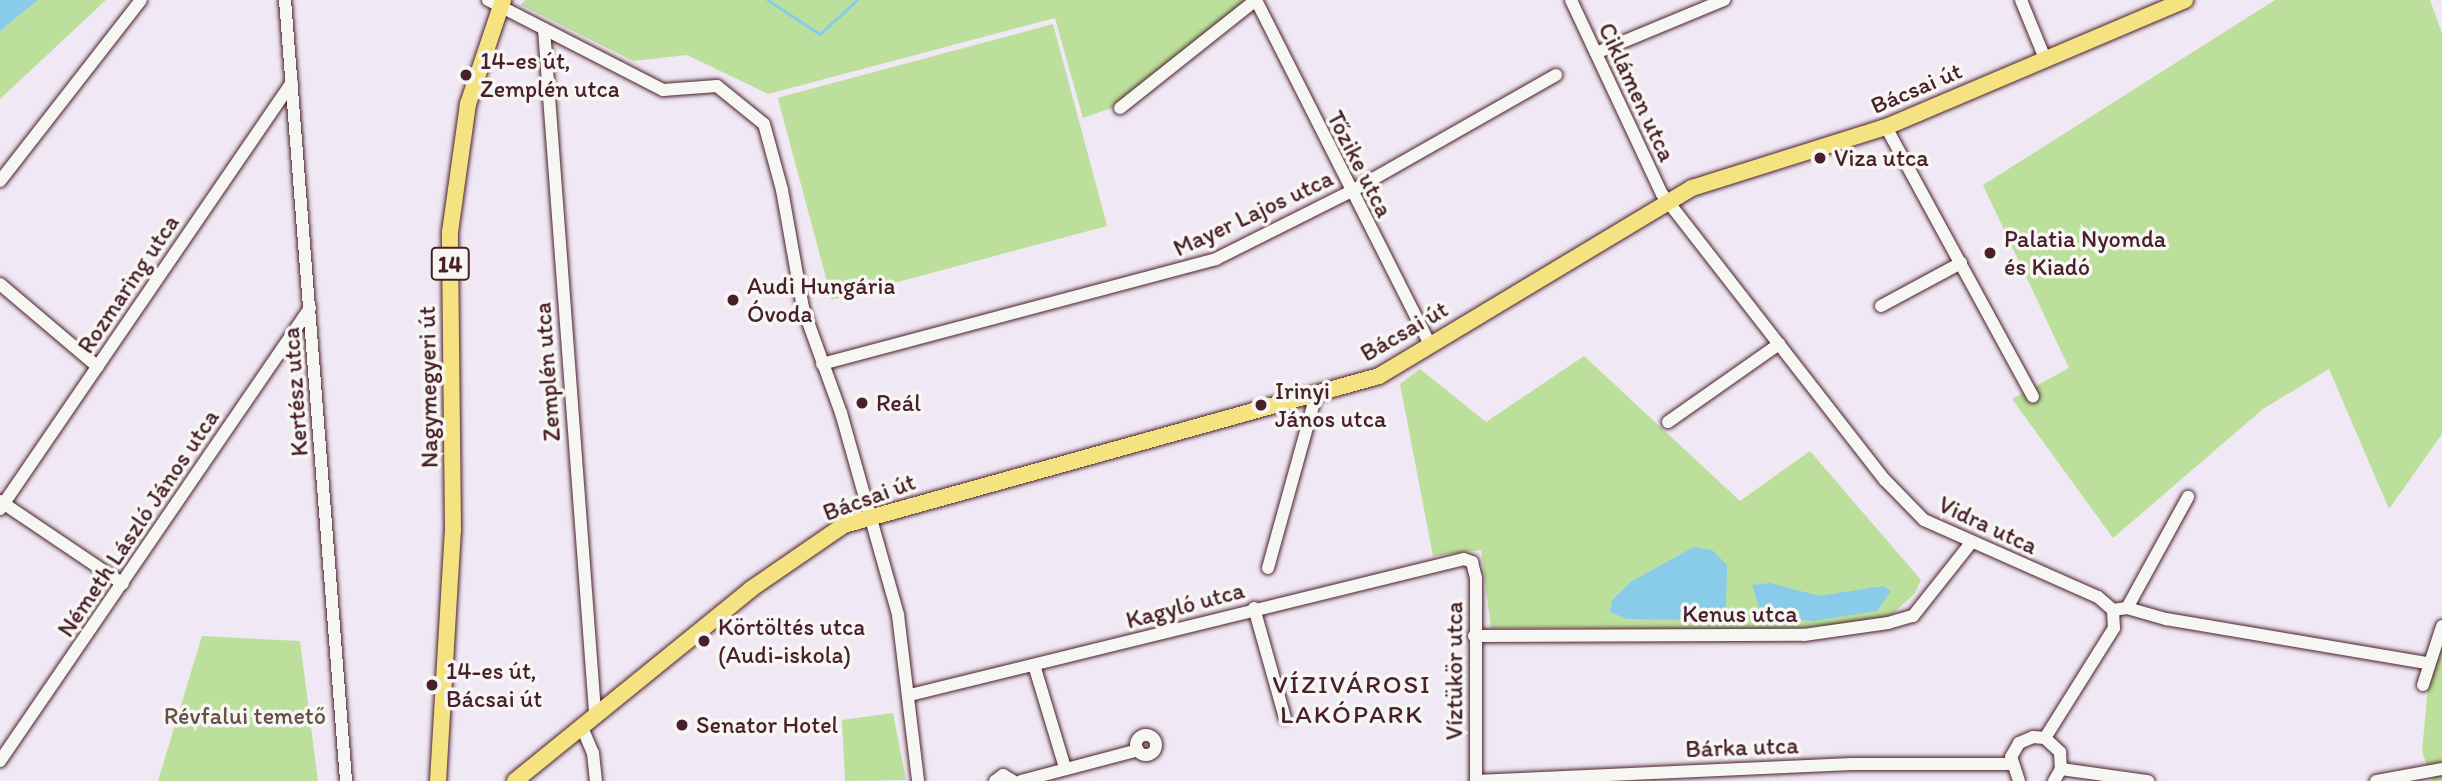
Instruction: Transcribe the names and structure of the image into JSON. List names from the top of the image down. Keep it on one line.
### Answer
{"streets":{"main road":["Bácsai út","14","Nagymegyeri út"],"street":["Ciklámen utca","Tőzike utca","Mayer Lajos utca","Rozmaring utca","Zemplén utca","Kertész utca","Németh László János utca","Vidra utca","Kagyló utca","Kenus utca","Víztükör utca","Bárka utca"]},"crossings":[["Bácsai út","Ciklámen utca"],["Bácsai út","Tőzike utca"],["Bácsai út","Zemplén utca"],["Bácsai út","Vidra utca"],["Ciklámen utca","Vidra utca"],["Tőzike utca","Mayer Lajos utca"],["Rozmaring utca","Kertész utca"],["Kertész utca","Németh László János utca"],["Vidra utca","Kenus utca"],["Kagyló utca","Víztükör utca"],["Kenus utca","Víztükör utca"],["Víztükör utca","Bárka utca"]],"districts":["VÍZIVÁROSI LAKÓPARK"],"parks":["Révfalui temető"],"places":["14-es út, Zemplén utca","Viza utca","Palatia Nyomda és Kiadó","Audi Hungária Óvoda","Reál","Irinyi János utca","Körtöltés utca (Audi-iskola)","14-es út, Bácsai út","Senator Hotel"]}
